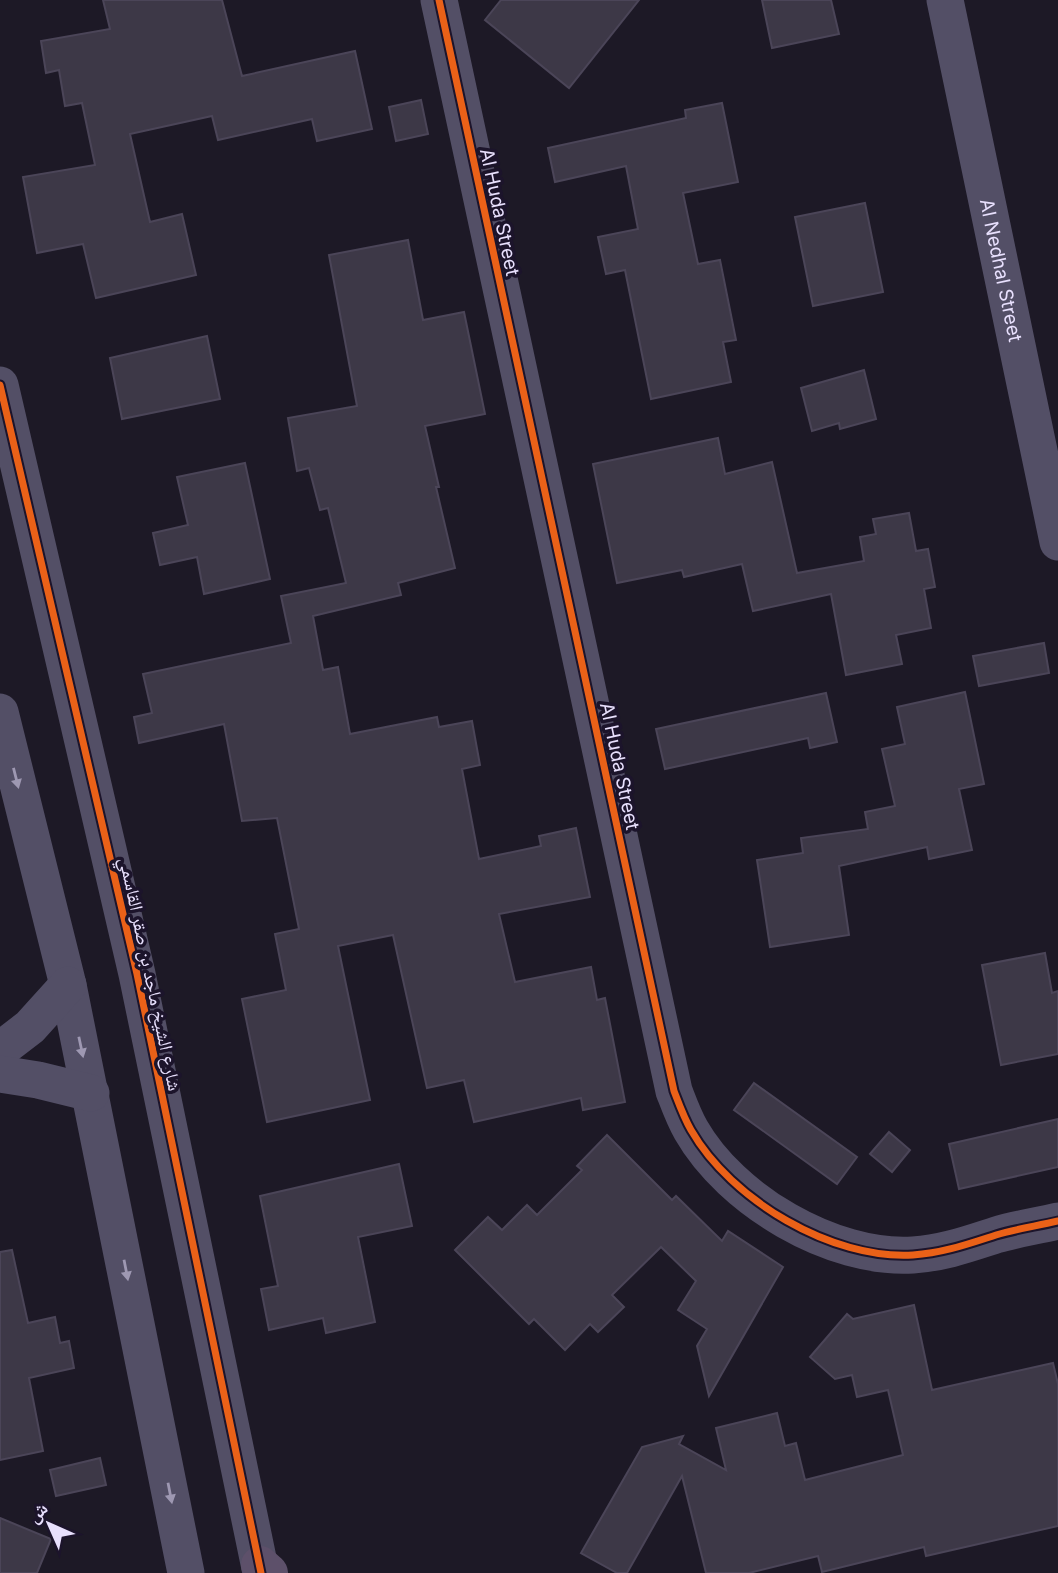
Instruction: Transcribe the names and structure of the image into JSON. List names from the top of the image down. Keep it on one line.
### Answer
{"streets":{"street":["Al Huda Street","Al Nedhal Street","شارع الشيخ ماجد بن صقر القاسمي"]},"north":"top left"}
